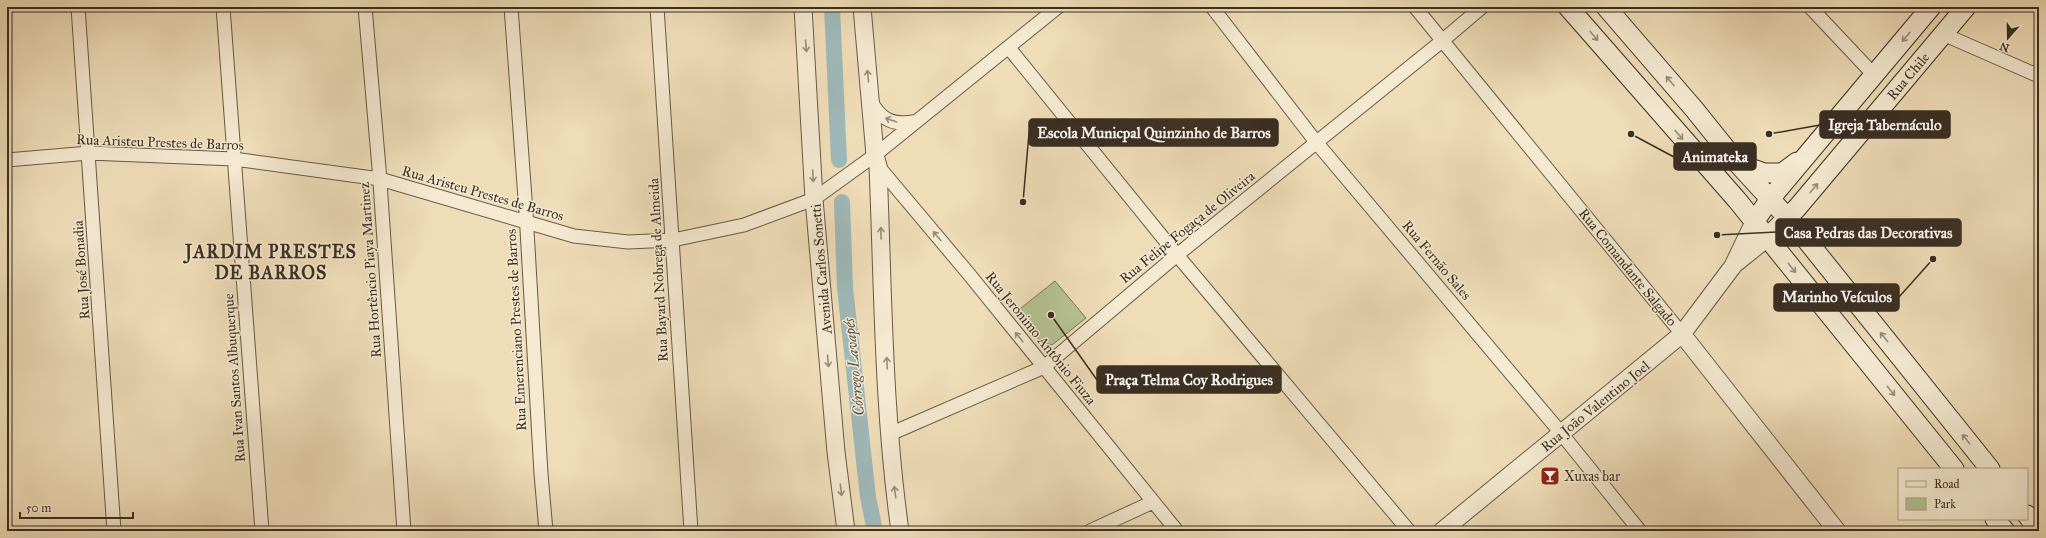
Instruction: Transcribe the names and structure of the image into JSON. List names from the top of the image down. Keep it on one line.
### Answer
{"streets":{"main road":["Rua Chile"],"street":["Rua Aristeu Prestes de Barros","Rua Felipe Fogaça de Oliveira","Rua Fernão Sales","Rua Comandante Salgado","Avenida Carlos Sonetti","Rua José Bonadia","Rua Hortêncio Piaya Martinez","Rua Bayard Nobrega de Almeida","Rua Emerenciano Prestes de Barros","Rua Jeronimo Antônio Fiuza","Rua Ivan Santos Albuquerque","Rua João Valentino Joel"]},"crossings":[["Rua Chile","Rua João Valentino Joel"],["Rua Aristeu Prestes de Barros","Avenida Carlos Sonetti"],["Rua Aristeu Prestes de Barros","Rua José Bonadia"],["Rua Aristeu Prestes de Barros","Rua Hortêncio Piaya Martinez"],["Rua Aristeu Prestes de Barros","Rua Bayard Nobrega de Almeida"],["Rua Aristeu Prestes de Barros","Rua Emerenciano Prestes de Barros"],["Rua Aristeu Prestes de Barros","Rua Jeronimo Antônio Fiuza"],["Rua Aristeu Prestes de Barros","Rua Ivan Santos Albuquerque"],["Rua Felipe Fogaça de Oliveira","Rua Fernão Sales"],["Rua Felipe Fogaça de Oliveira","Rua Comandante Salgado"],["Rua Felipe Fogaça de Oliveira","Rua Jeronimo Antônio Fiuza"],["Rua Fernão Sales","Rua João Valentino Joel"],["Rua Comandante Salgado","Rua João Valentino Joel"]],"one_way":["Rua Jeronimo Antônio Fiuza"],"districts":["JARDIM PRESTES DE BARROS"],"water":["Córrego Lavapés"],"places":{"other":["Animateka","Igreja Tabernáculo","Escola Municpal Quinzinho de Barros","Casa Pedras das Decorativas","Marinho Veículos","Praça Telma Coy Rodrigues"],"bar":["Xuxas bar"]},"legend":["Road","Park"],"scale_bar":"50 m","north":"bottom"}
